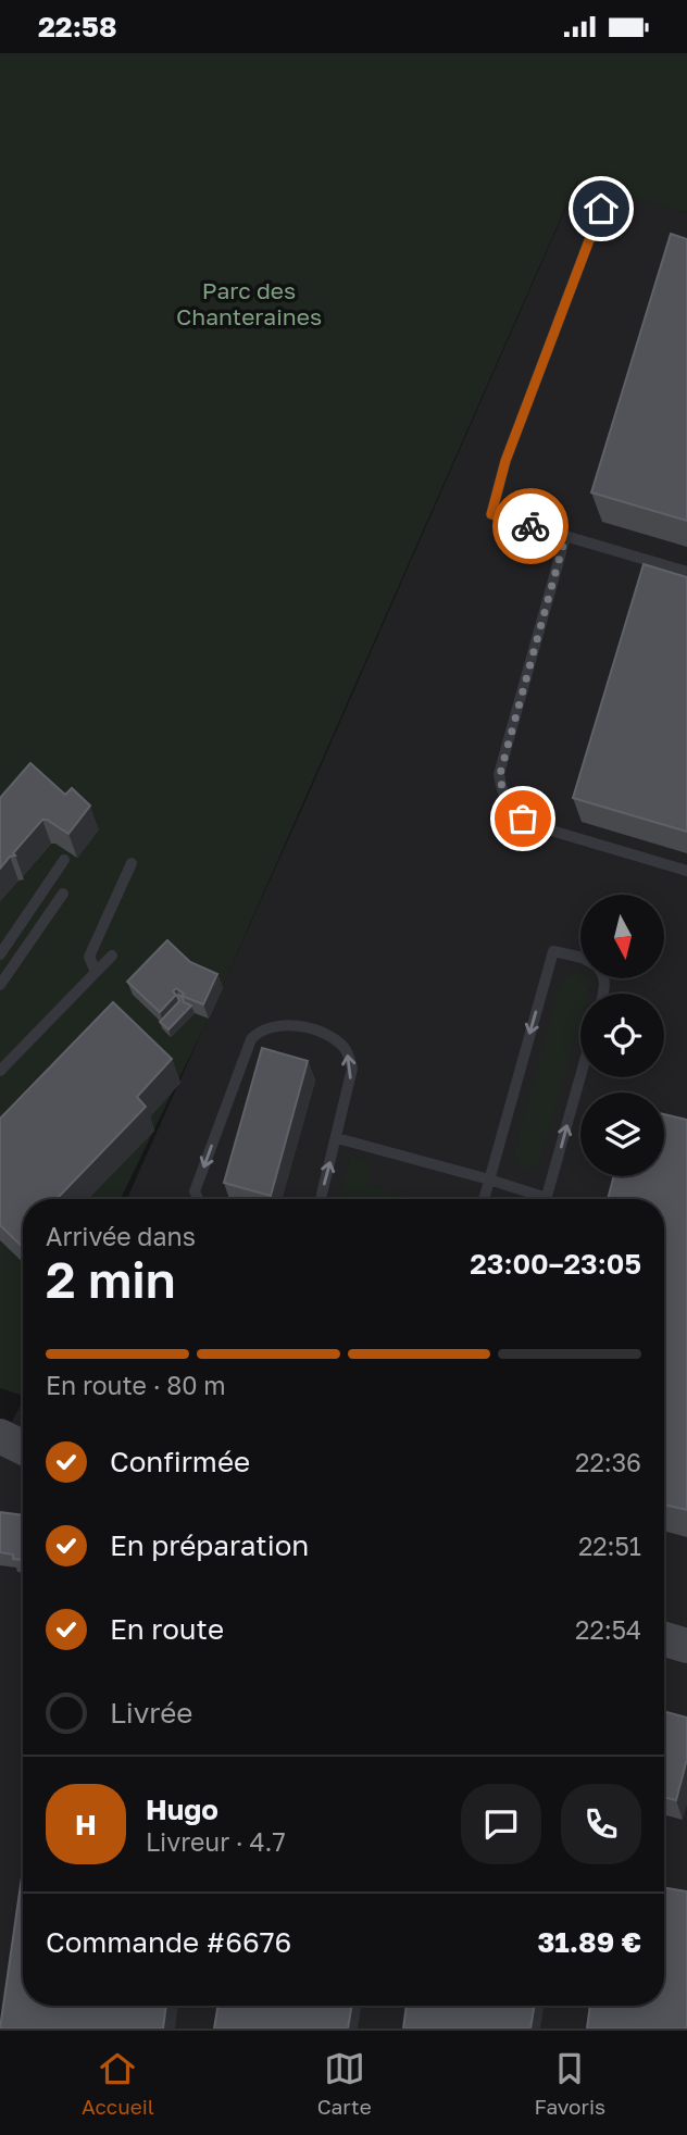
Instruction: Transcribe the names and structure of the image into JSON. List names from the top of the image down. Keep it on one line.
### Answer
{"parks":["Parc des Chanteraines"],"north":"bottom","page":{"status":"22:58","heading":["2 min","Arrivée dans","23:00–23:05"],"panel":["Hugo","Livreur · 4.7","Commande #6676","31.89 €"],"bar":"En route · 80 m","list":[["Confirmée","22:36"],["En préparation","22:51"],["En route","22:54"],"Livrée"],"round":"H","tabs":["Accueil","Carte","Favoris"]}}
